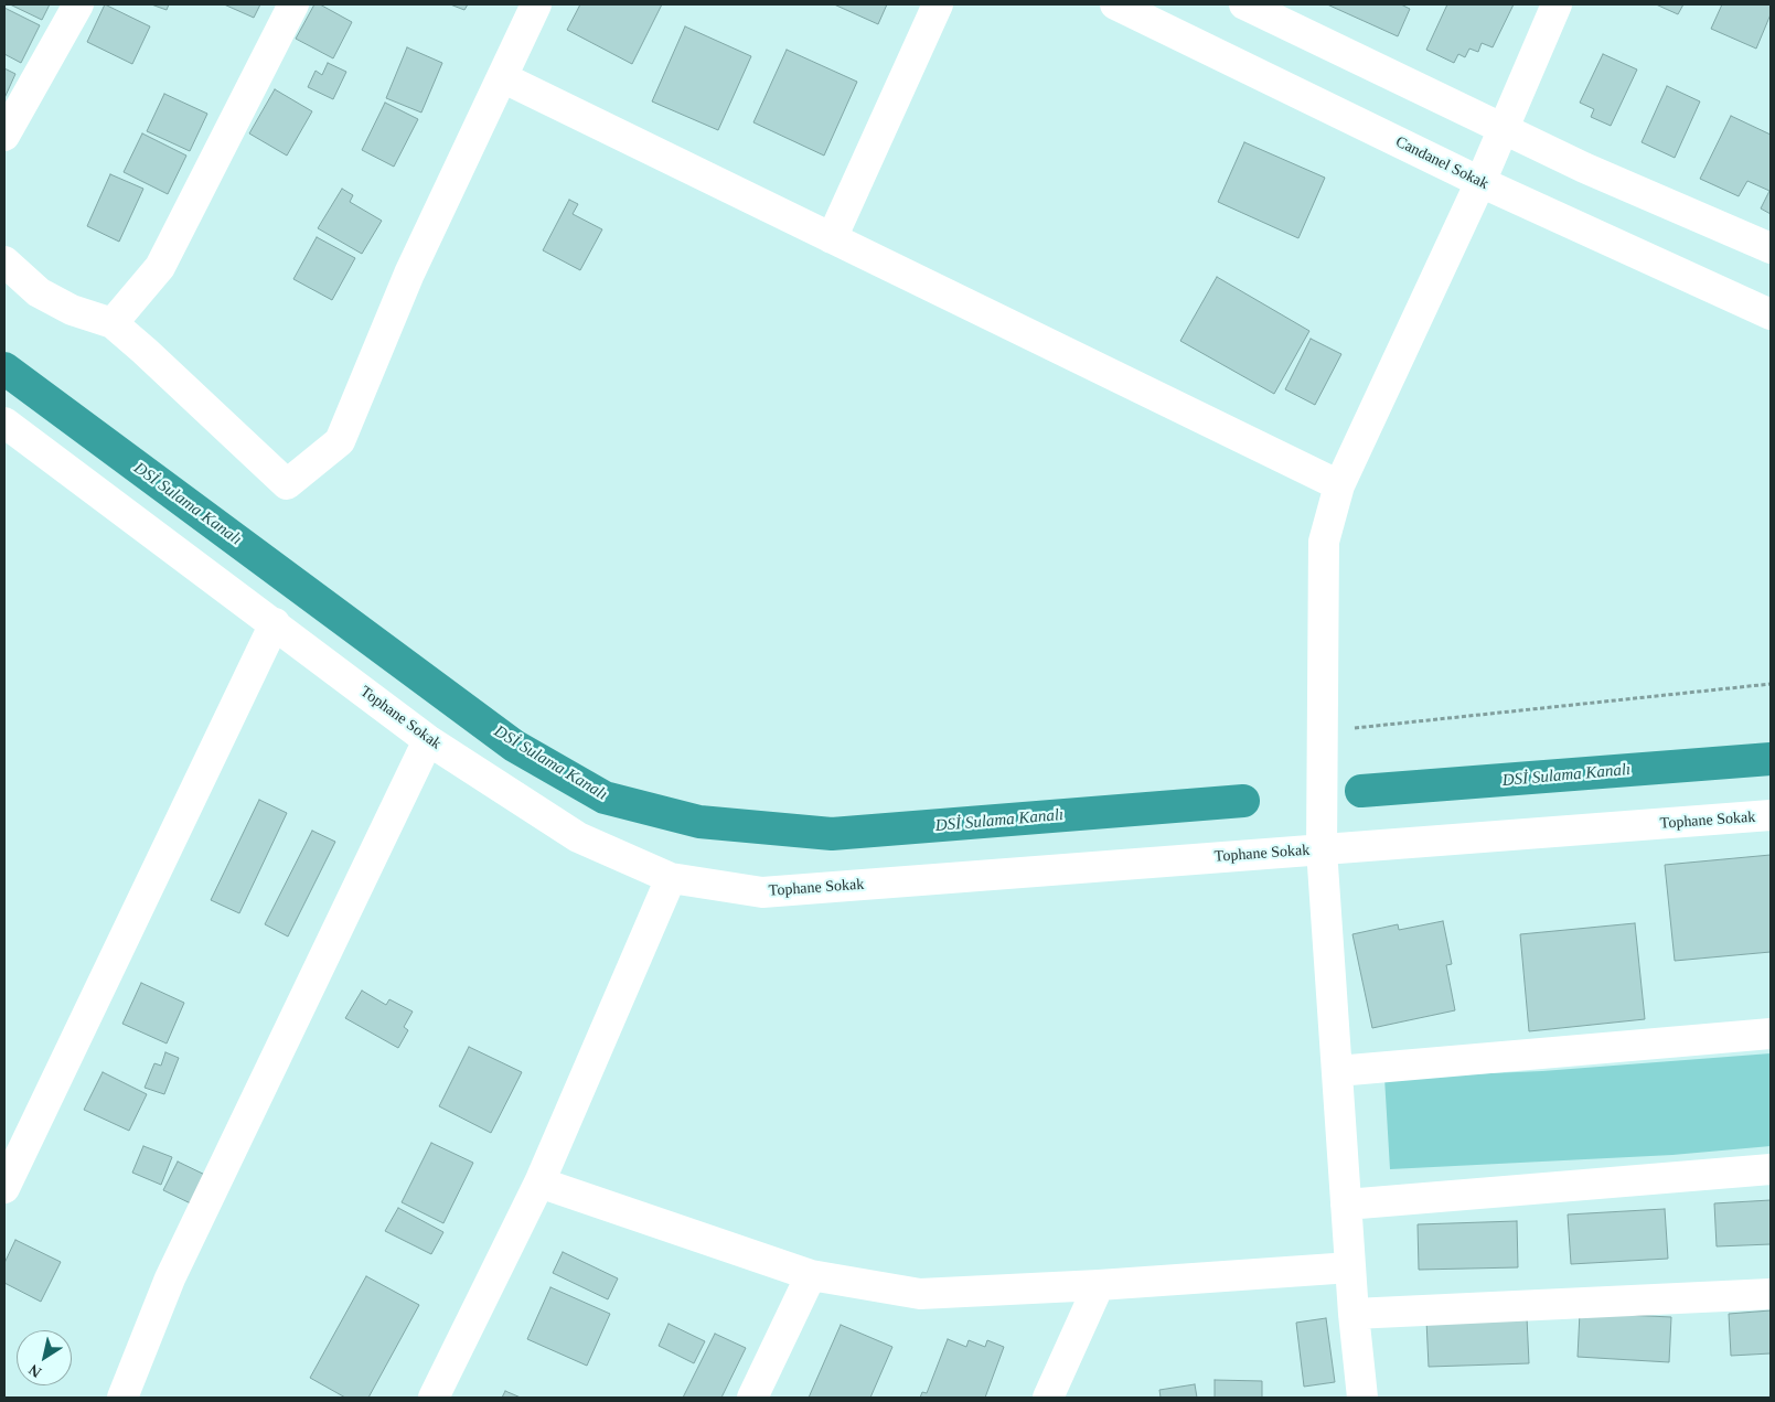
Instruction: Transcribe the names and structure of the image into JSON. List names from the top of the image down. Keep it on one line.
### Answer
{"streets":{"street":["Candanel Sokak","Tophane Sokak"]},"water":["DSİ Sulama Kanalı"],"north":"bottom left"}
